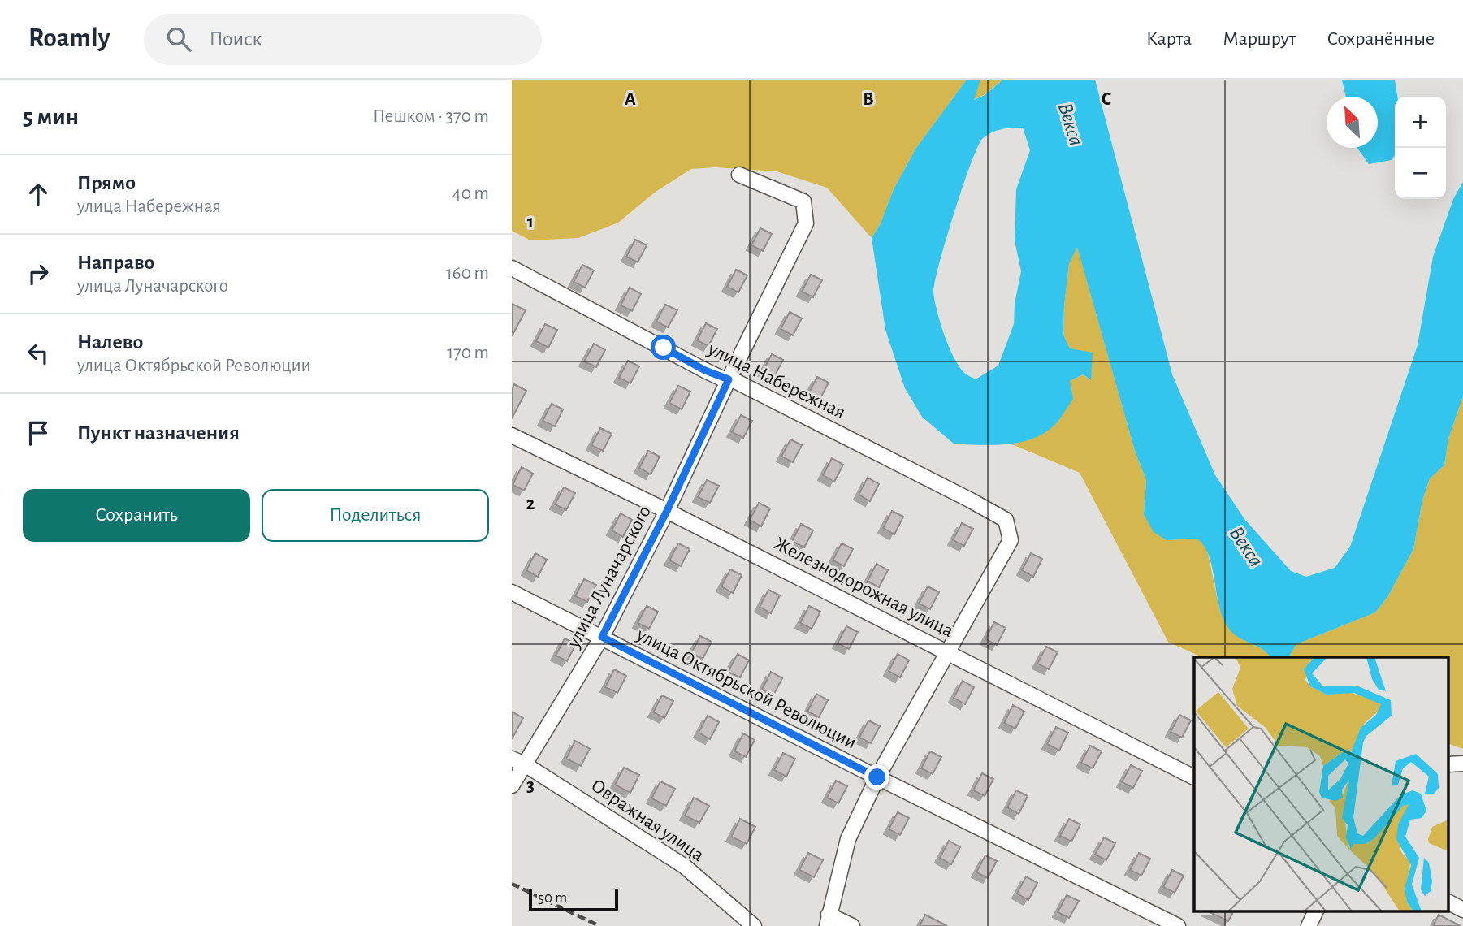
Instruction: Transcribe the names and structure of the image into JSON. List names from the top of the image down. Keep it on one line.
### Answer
{"streets":{"street":["улица Набережная","улица Луначарского","Железнодорожная улица","улица Октябрьской Революции","Овражная улица"]},"crossings":[["улица Набережная","улица Луначарского"],["улица Набережная","Железнодорожная улица"],["улица Луначарского","Железнодорожная улица"],["улица Луначарского","улица Октябрьской Революции"],["улица Луначарского","Овражная улица"]],"water":["Векса"],"scale_bar":"50 m","north":"top left","page":{"header":"Roamly","search":"Поиск","nav":["Карта","Маршрут","Сохранённые"],"heading":["5 мин","Пешком · 370 m"],"map_buttons":["+","−"],"list":[["Прямо","улица Набережная","40 m"],["Направо","улица Луначарского","160 m"],["Налево","улица Октябрьской Революции","170 m"],"Пункт назначения"],"buttons":["Сохранить","Поделиться"],"scale":"50 m"},"grid":{"columns":["A","B","C"],"rows":["1","2","3"]}}
